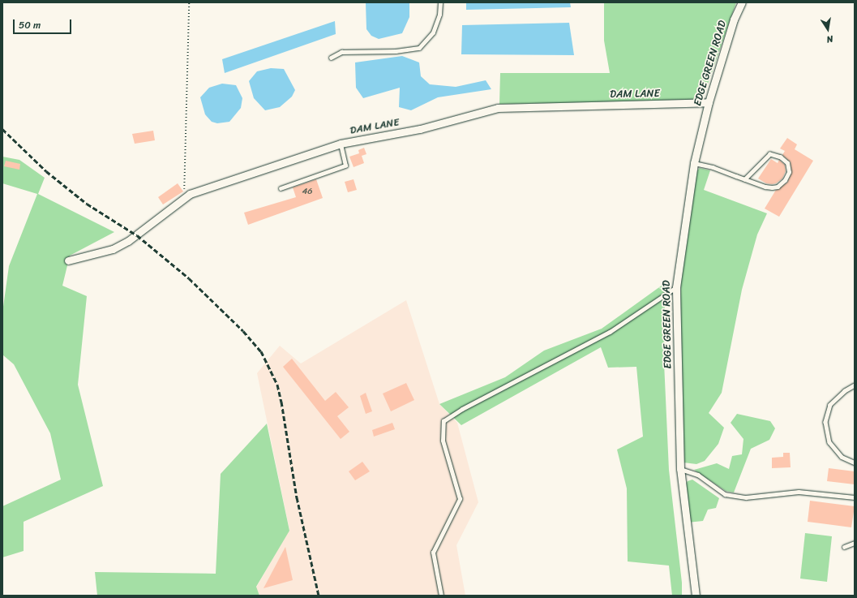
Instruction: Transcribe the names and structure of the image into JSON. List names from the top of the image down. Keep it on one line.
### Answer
{"streets":{"street":["EDGE GREEN ROAD","DAM LANE"]},"crossings":[["EDGE GREEN ROAD","DAM LANE"]],"house_numbers":["46"],"scale_bar":"50 m","north":"bottom"}
